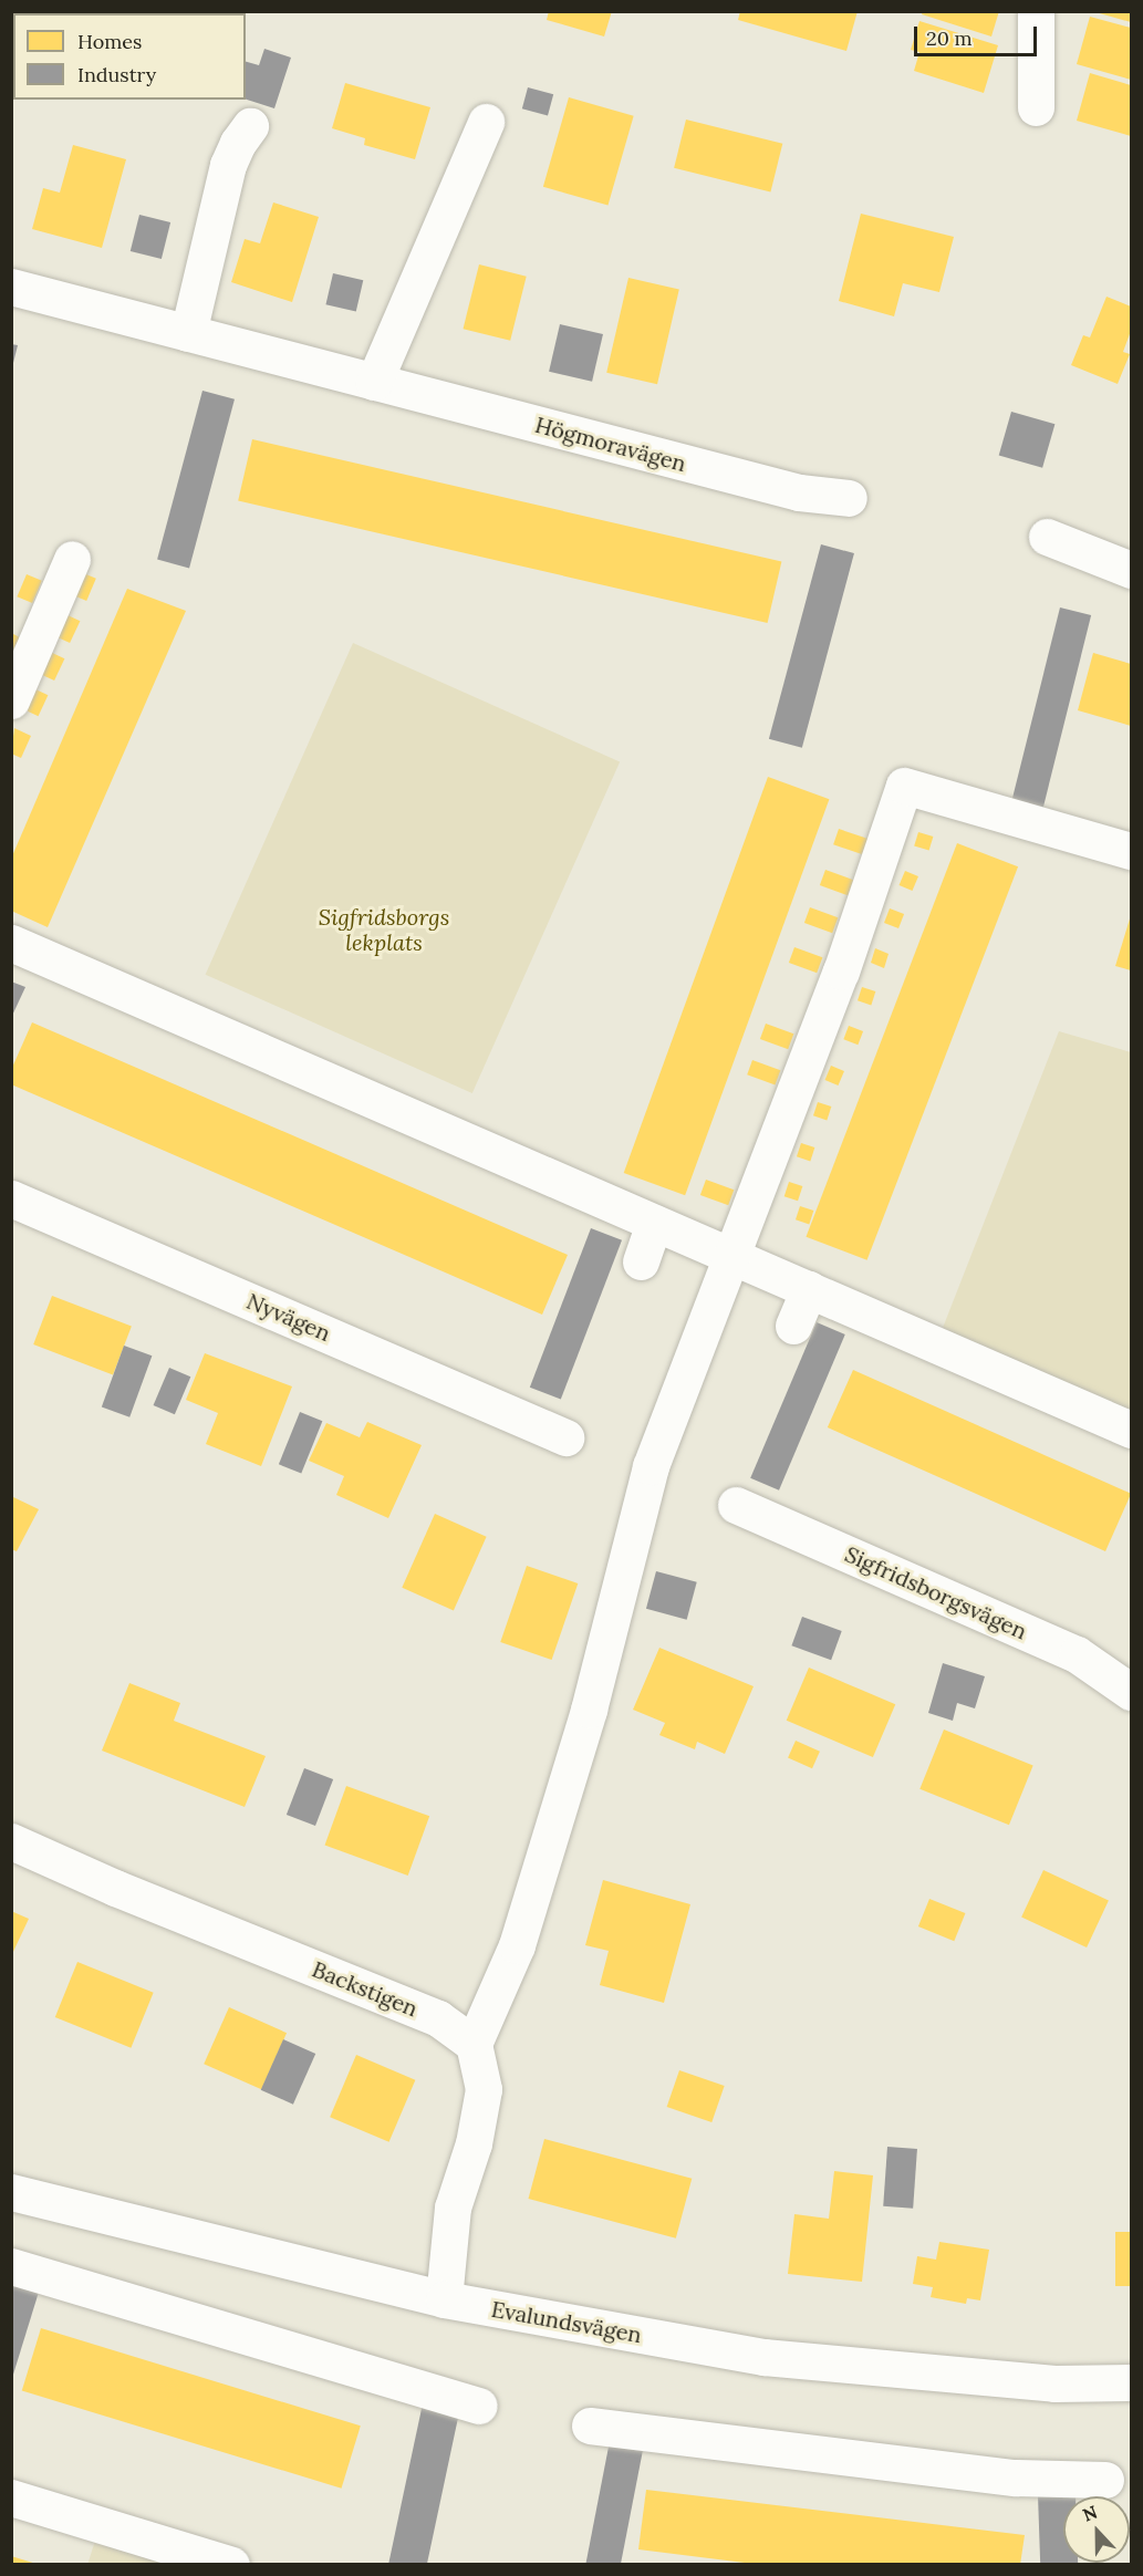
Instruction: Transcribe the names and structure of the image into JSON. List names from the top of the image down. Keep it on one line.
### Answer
{"streets":{"street":["Högmoravägen","Nyvägen","Sigfridsborgsvägen","Backstigen","Evalundsvägen"]},"parks":["Sigfridsborgs lekplats"],"legend":["Homes","Industry"],"scale_bar":"20 m","north":"top"}
